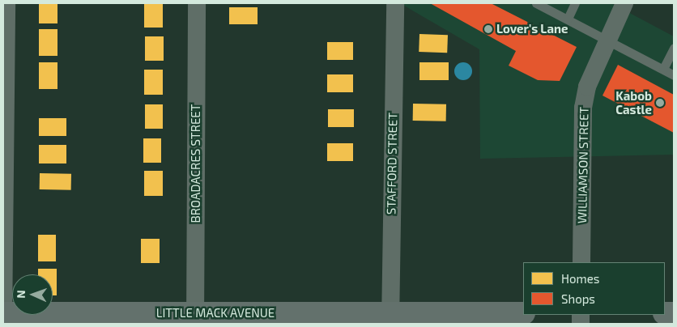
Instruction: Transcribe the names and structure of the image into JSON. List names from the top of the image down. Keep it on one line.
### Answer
{"streets":{"street":["BROADACRES STREET","STAFFORD STREET","WILLIAMSON STREET","LITTLE MACK AVENUE"]},"crossings":[["BROADACRES STREET","LITTLE MACK AVENUE"],["STAFFORD STREET","LITTLE MACK AVENUE"]],"places":["Lover's Lane","Kabob Castle"],"legend":["Homes","Shops"],"north":"left"}
